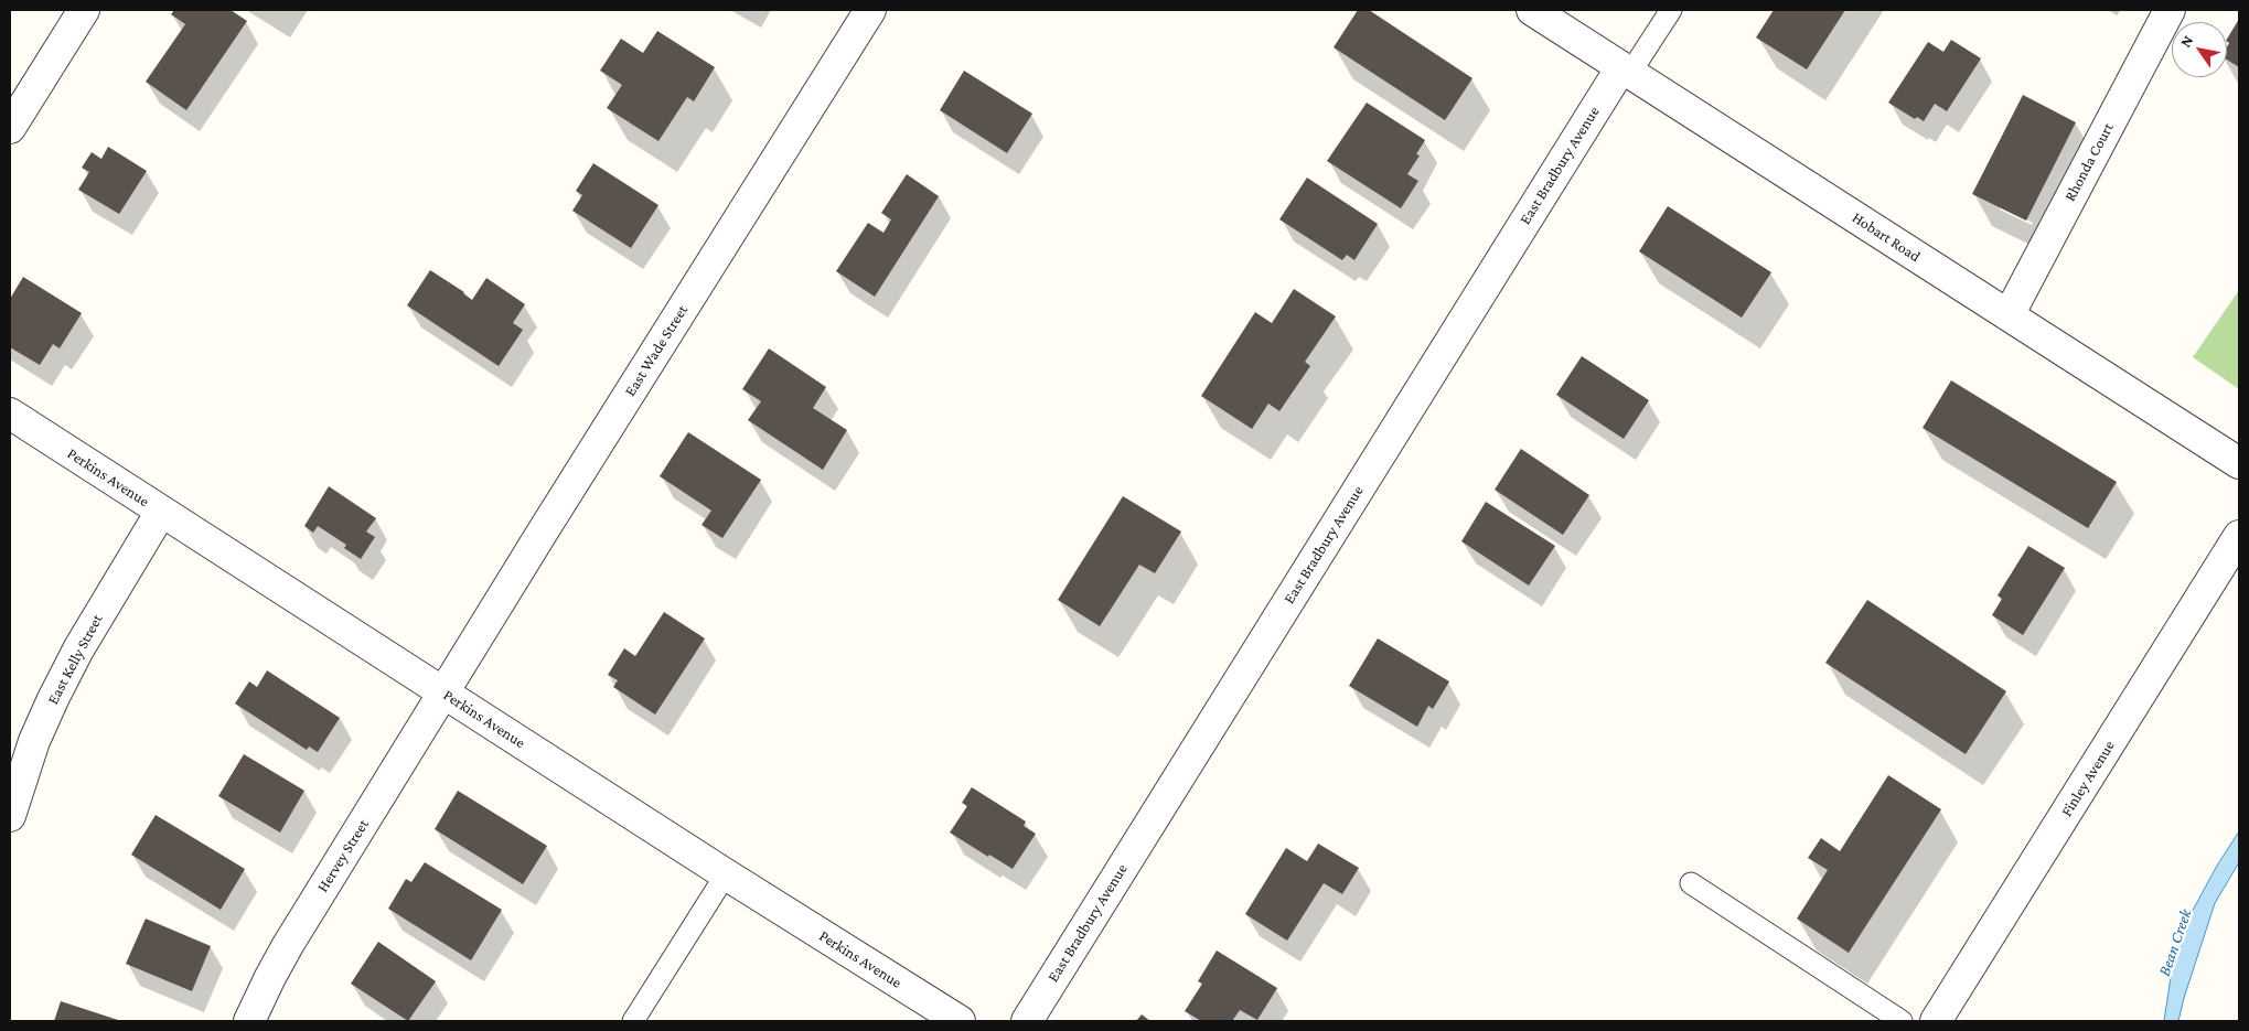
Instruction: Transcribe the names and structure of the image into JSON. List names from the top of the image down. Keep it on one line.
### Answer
{"streets":{"street":["Rhonda Court","East Bradbury Avenue","Hobart Road","East Wade Street","Perkins Avenue","East Kelly Street","Finley Avenue","Hervey Street"]},"crossings":[["Rhonda Court","Hobart Road"],["East Bradbury Avenue","Hobart Road"],["East Wade Street","Perkins Avenue"],["East Wade Street","Hervey Street"],["Perkins Avenue","East Kelly Street"],["Perkins Avenue","Hervey Street"]],"water":["Bean Creek"],"north":"top left"}
